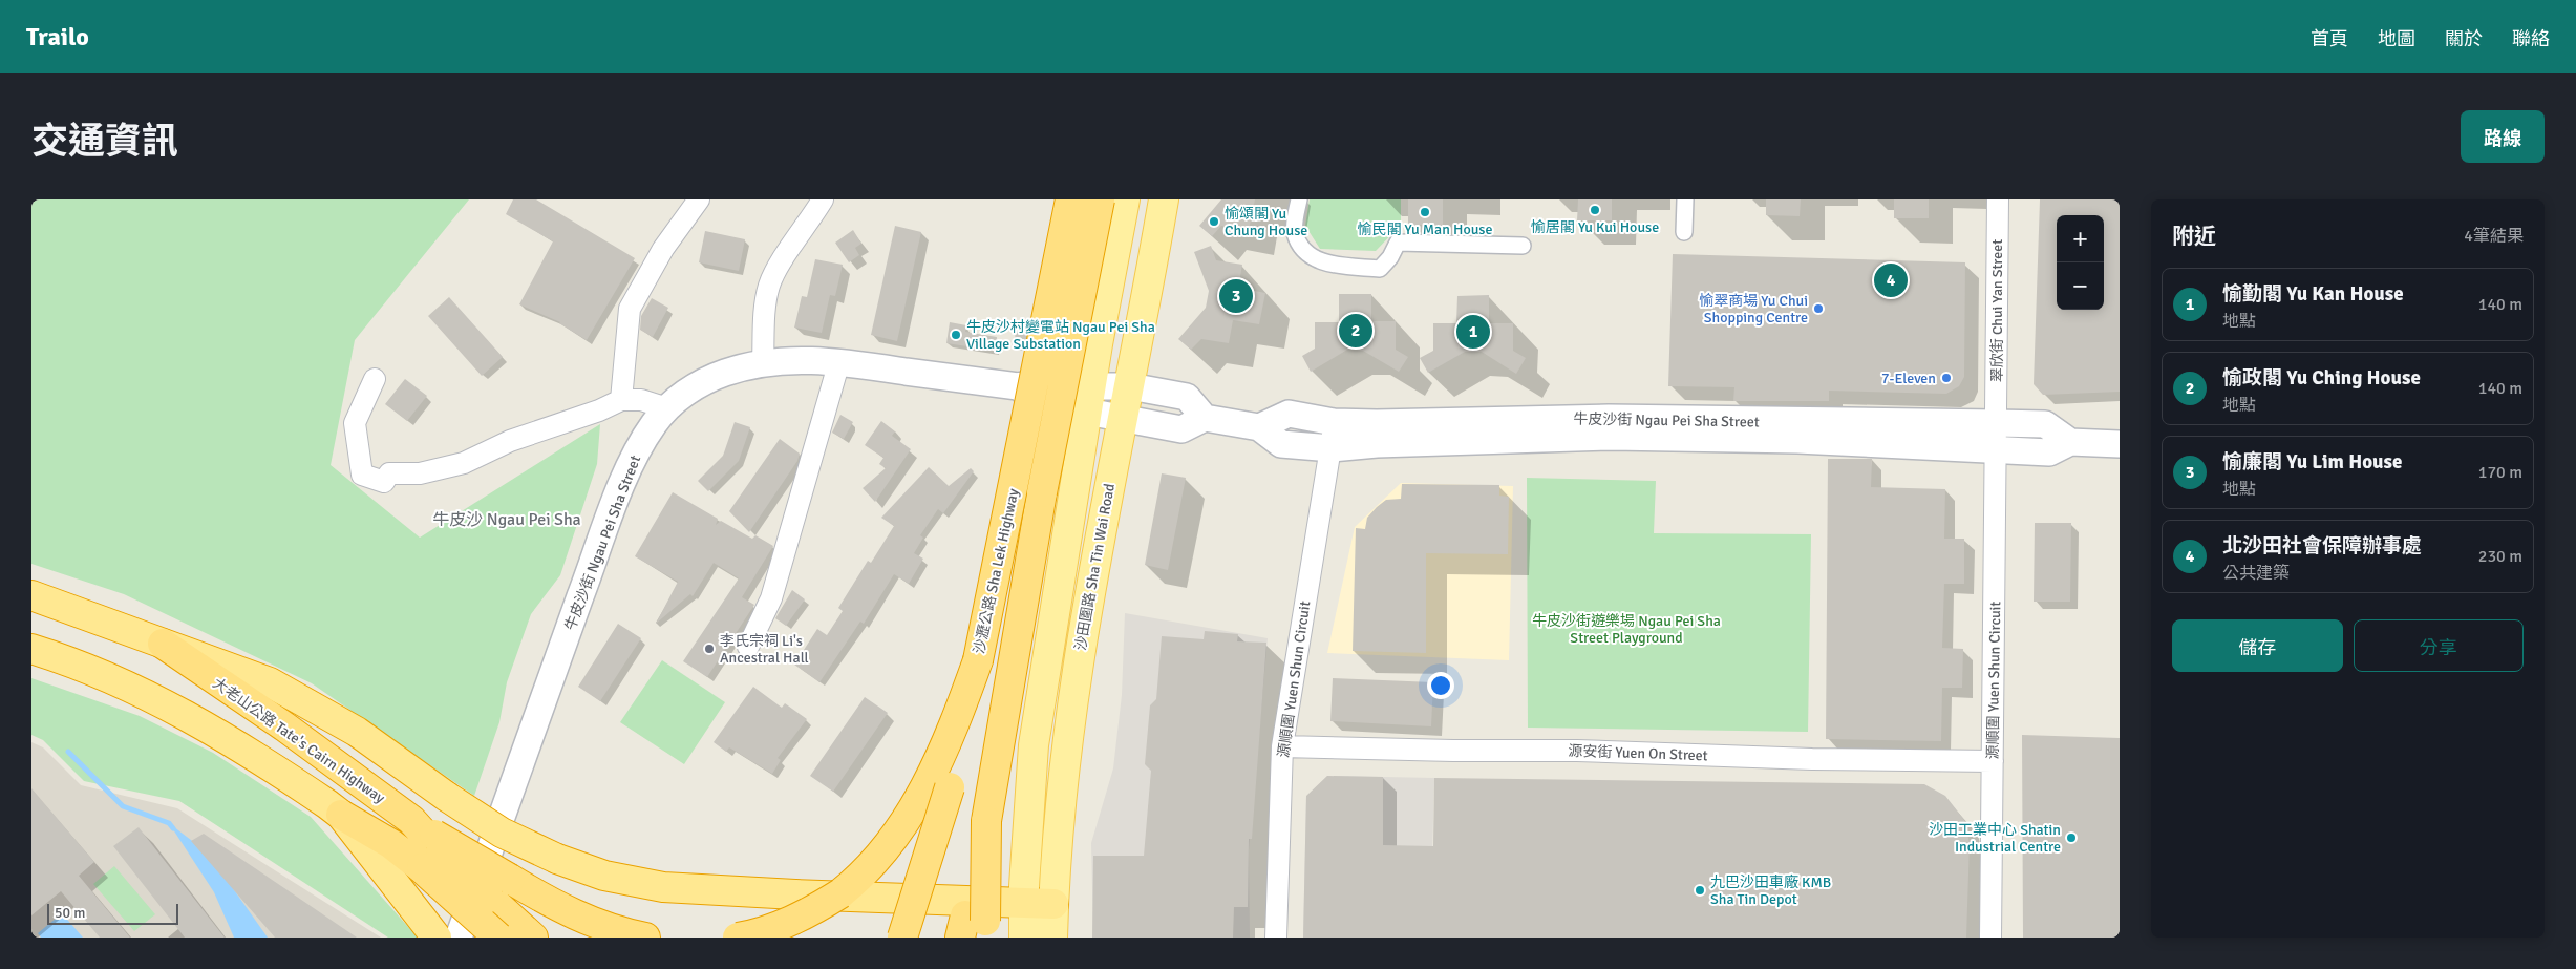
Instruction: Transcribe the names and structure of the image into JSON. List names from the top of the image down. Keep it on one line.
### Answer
{"streets":{"highway":["沙瀝公路 Sha Lek Highway","大老山公路 Tate's Cairn Highway"],"main road":["沙田圍路 Sha Tin Wai Road"],"street":["翠欣街 Chui Yan Street","牛皮沙街 Ngau Pei Sha Street","源順圍 Yuen Shun Circuit","源安街 Yuen On Street"]},"crossings":[["翠欣街 Chui Yan Street","牛皮沙街 Ngau Pei Sha Street"],["翠欣街 Chui Yan Street","源順圍 Yuen Shun Circuit"],["牛皮沙街 Ngau Pei Sha Street","沙田圍路 Sha Tin Wai Road"],["牛皮沙街 Ngau Pei Sha Street","源順圍 Yuen Shun Circuit"],["源順圍 Yuen Shun Circuit","源安街 Yuen On Street"]],"districts":["牛皮沙 Ngau Pei Sha"],"parks":["牛皮沙街遊樂場 Ngau Pei Sha Street Playground"],"places":["愉居閣 Yu Kui House","愉民閣 Yu Man House","愉頌閣 Yu Chung House","愉翠商場 Yu Chui Shopping Centre","牛皮沙村變電站 Ngau Pei Sha Village Substation","7-Eleven","李氏宗祠 Li's Ancestral Hall","沙田工業中心 Shatin Industrial Centre","九巴沙田車廠 KMB Sha Tin Depot"],"scale_bar":"50 m","page":{"header":"Trailo","nav":["首頁","地圖","關於","聯絡"],"title":"交通資訊","buttons":["路線",["儲存","分享"]],"heading":["附近","4筆結果"],"map_buttons":["+","−"],"pins":["4","3","2","1"],"list":[{"mark":"1","name":"愉勤閣 Yu Kan House","note":"地點","value":"140 m"},{"mark":"2","name":"愉政閣 Yu Ching House","note":"地點","value":"140 m"},{"mark":"3","name":"愉廉閣 Yu Lim House","note":"地點","value":"170 m"},{"mark":"4","name":"北沙田社會保障辦事處","note":"公共建築","value":"230 m"}],"scale":"50 m"}}
